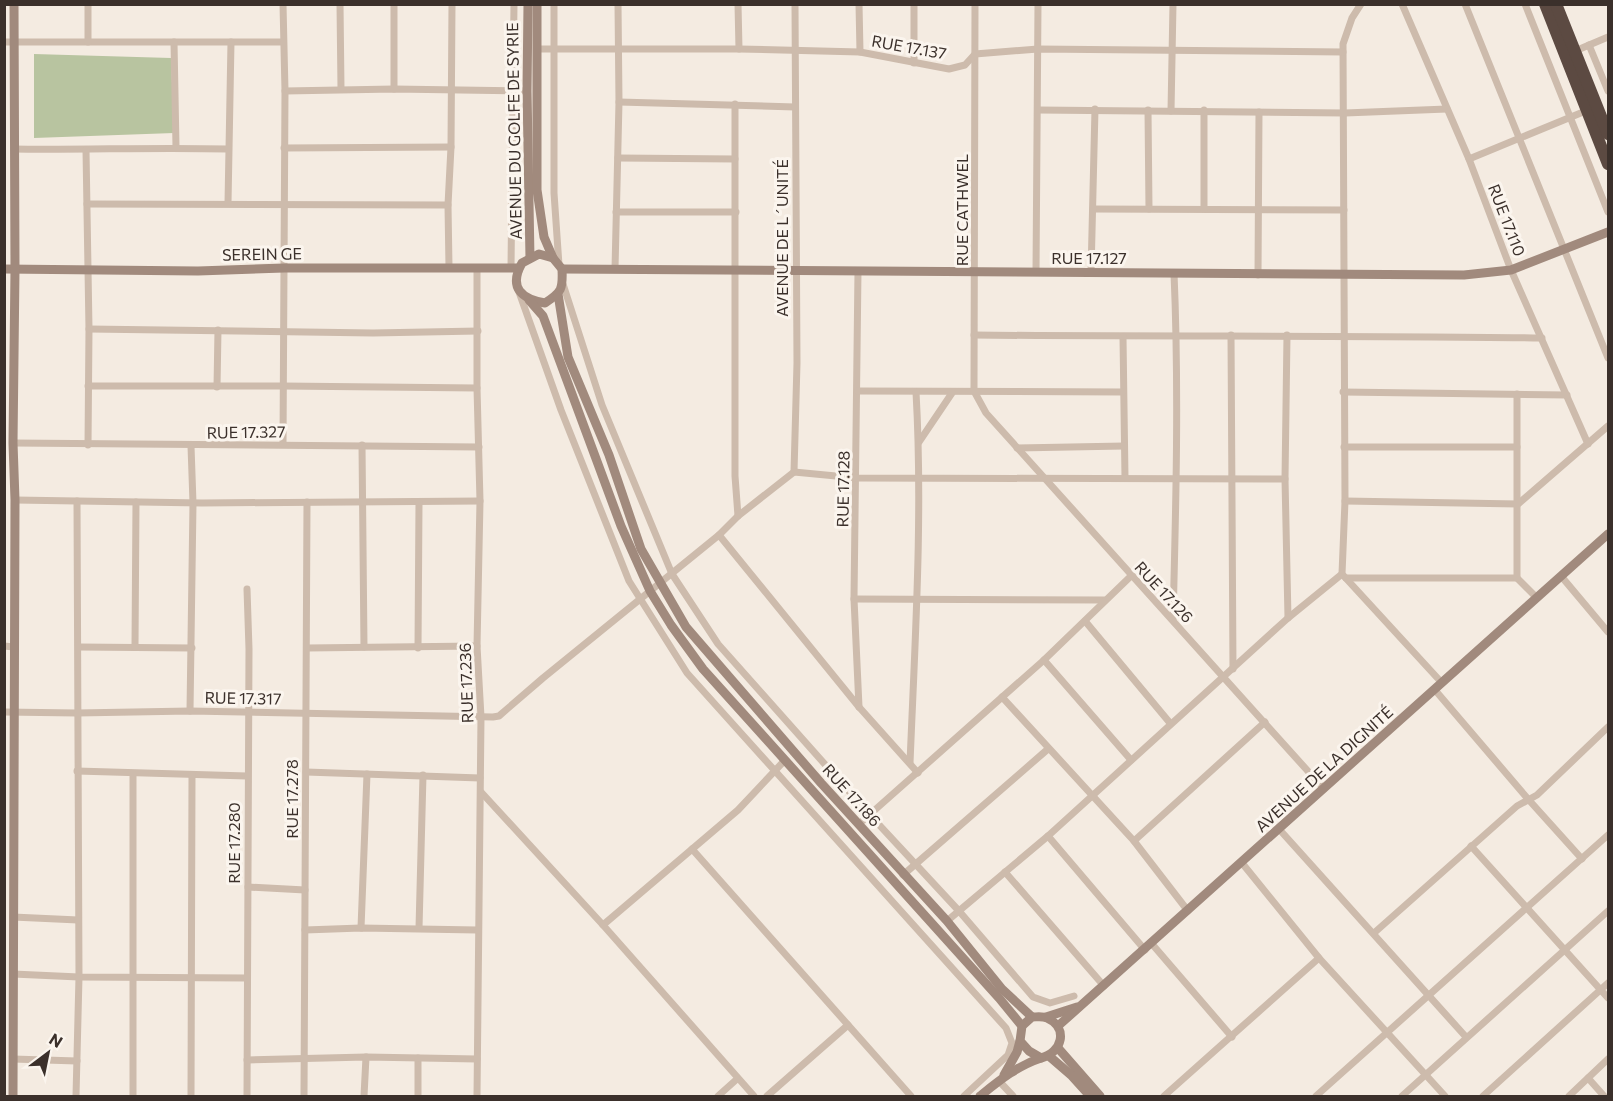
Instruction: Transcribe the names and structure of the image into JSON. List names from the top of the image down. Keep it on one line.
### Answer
{"streets":{"street":["RUE 17.137","AVENUE DU GOLFE DE SYRIE","RUE CATHWEL","RUE 17.110","AVENUE DE L´UNITÉ","SEREIN GE","RUE 17.127","RUE 17.327","RUE 17.128","RUE 17.126","RUE 17.236","RUE 17.317","AVENUE DE LA DIGNITÉ","RUE 17.186","RUE 17.278","RUE 17.280"]},"crossings":[["RUE 17.137","RUE CATHWEL"],["RUE 17.137","AVENUE DE L´UNITÉ"],["AVENUE DU GOLFE DE SYRIE","SEREIN GE"],["AVENUE DU GOLFE DE SYRIE","RUE 17.127"],["AVENUE DU GOLFE DE SYRIE","RUE 17.186"],["RUE CATHWEL","RUE 17.127"],["RUE CATHWEL","RUE 17.126"],["RUE 17.110","RUE 17.127"],["AVENUE DE L´UNITÉ","RUE 17.127"],["AVENUE DE L´UNITÉ","RUE 17.317"],["SEREIN GE","RUE 17.127"],["SEREIN GE","RUE 17.236"],["SEREIN GE","RUE 17.186"],["RUE 17.127","RUE 17.128"],["RUE 17.127","RUE 17.186"],["RUE 17.327","RUE 17.236"],["RUE 17.126","AVENUE DE LA DIGNITÉ"],["RUE 17.236","RUE 17.317"],["RUE 17.317","RUE 17.186"],["RUE 17.317","RUE 17.278"],["RUE 17.317","RUE 17.280"],["AVENUE DE LA DIGNITÉ","RUE 17.186"]],"north":"top right"}
